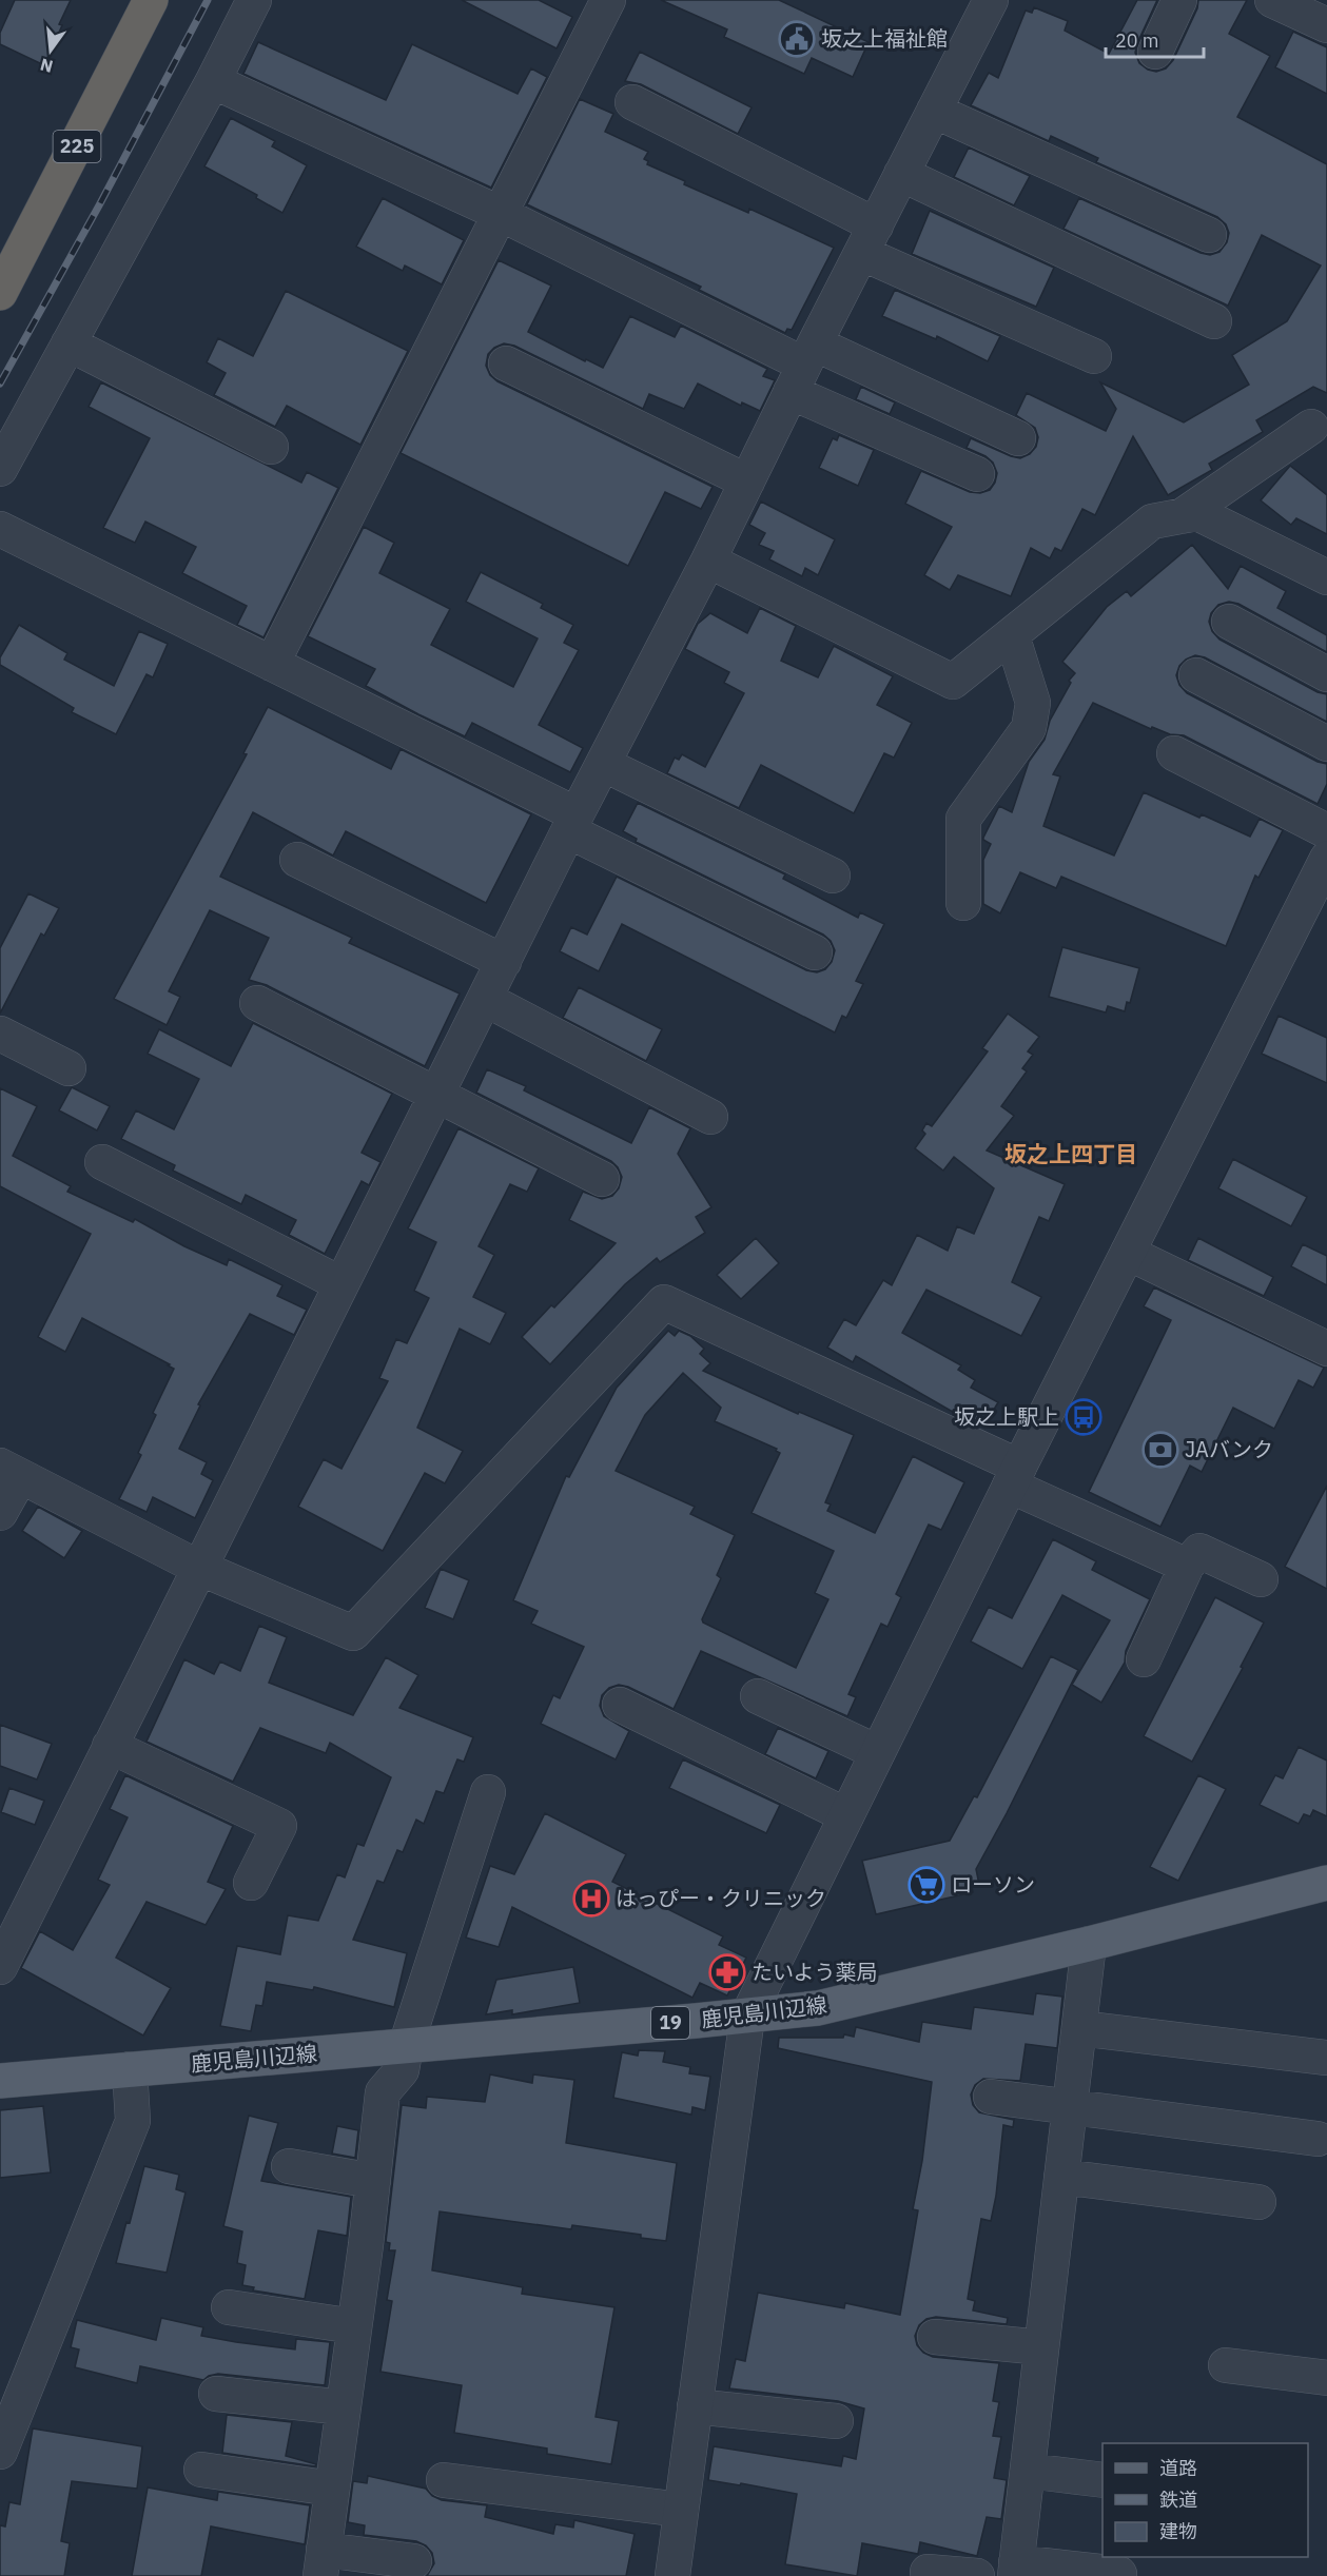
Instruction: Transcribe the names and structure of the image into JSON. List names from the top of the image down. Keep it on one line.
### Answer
{"streets":{"highway":["225"],"main road":["鹿児島川辺線","19"]},"districts":["坂之上四丁目"],"places":{"public building":["坂之上福祉館"],"bus stop":["坂之上駅上"],"bank":["JAバンク"],"supermarket":["ローソン"],"hospital":["はっぴー・クリニック"],"pharmacy":["たいよう薬局"]},"legend":["道路","鉄道","建物"],"scale_bar":"20 m","north":"bottom"}
